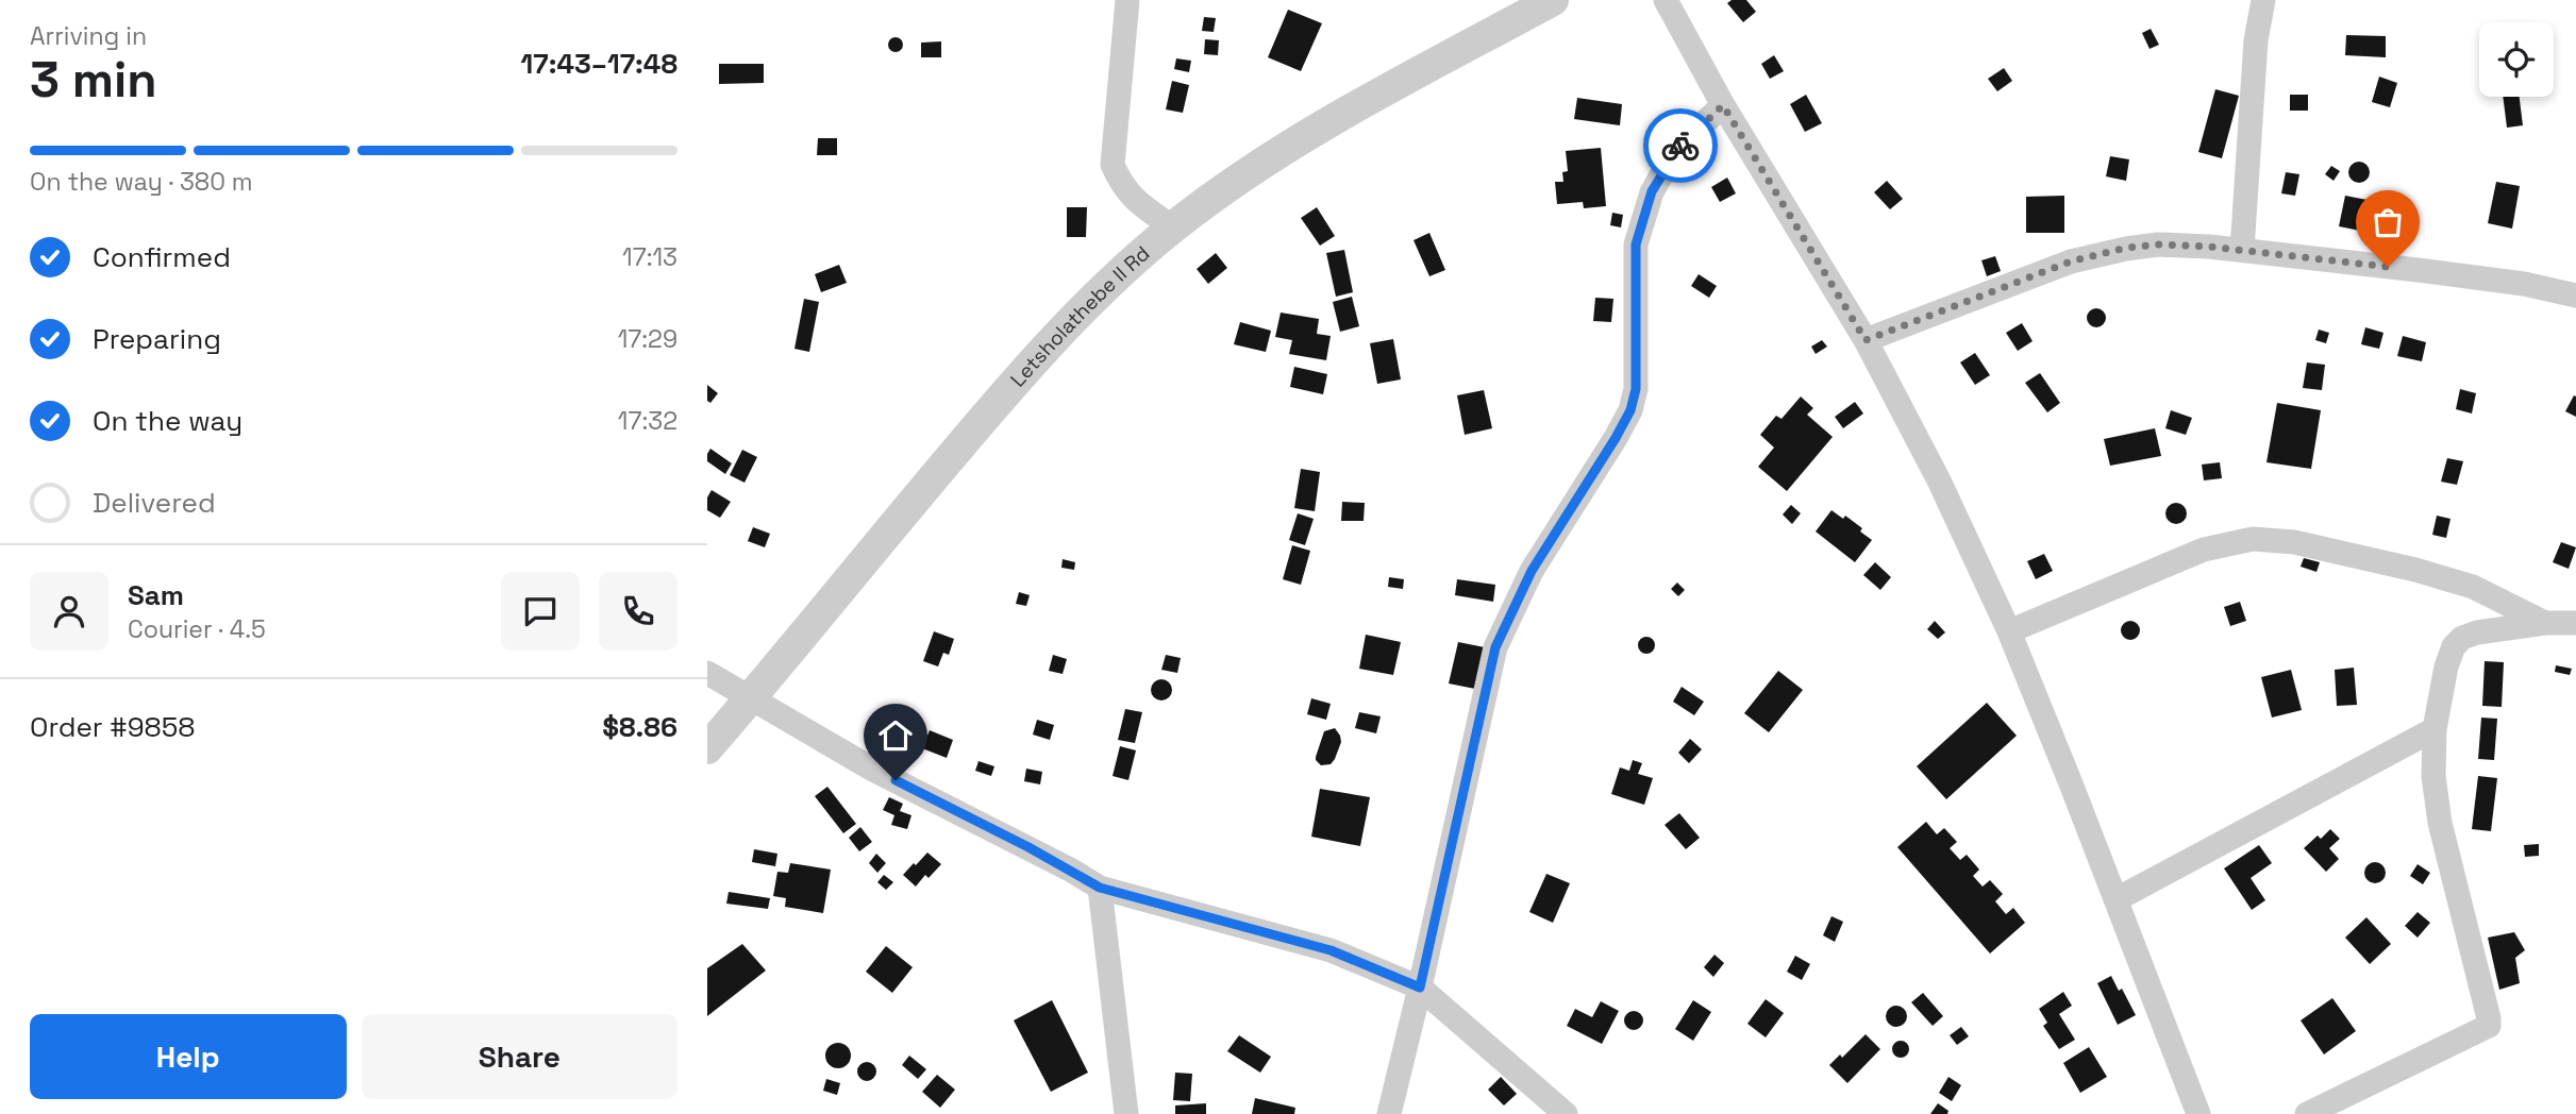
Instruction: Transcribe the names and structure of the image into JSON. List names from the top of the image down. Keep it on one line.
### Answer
{"streets":{"street":["Letsholathebe II Rd"]},"page":{"heading":["3 min","Arriving in","17:43–17:48"],"panel":["Sam","Courier · 4.5","Order #9858","$8.86"],"bar":"On the way · 380 m","list":[["Confirmed","17:13"],["Preparing","17:29"],["On the way","17:32"],"Delivered"],"buttons":["Help","Share"]}}
